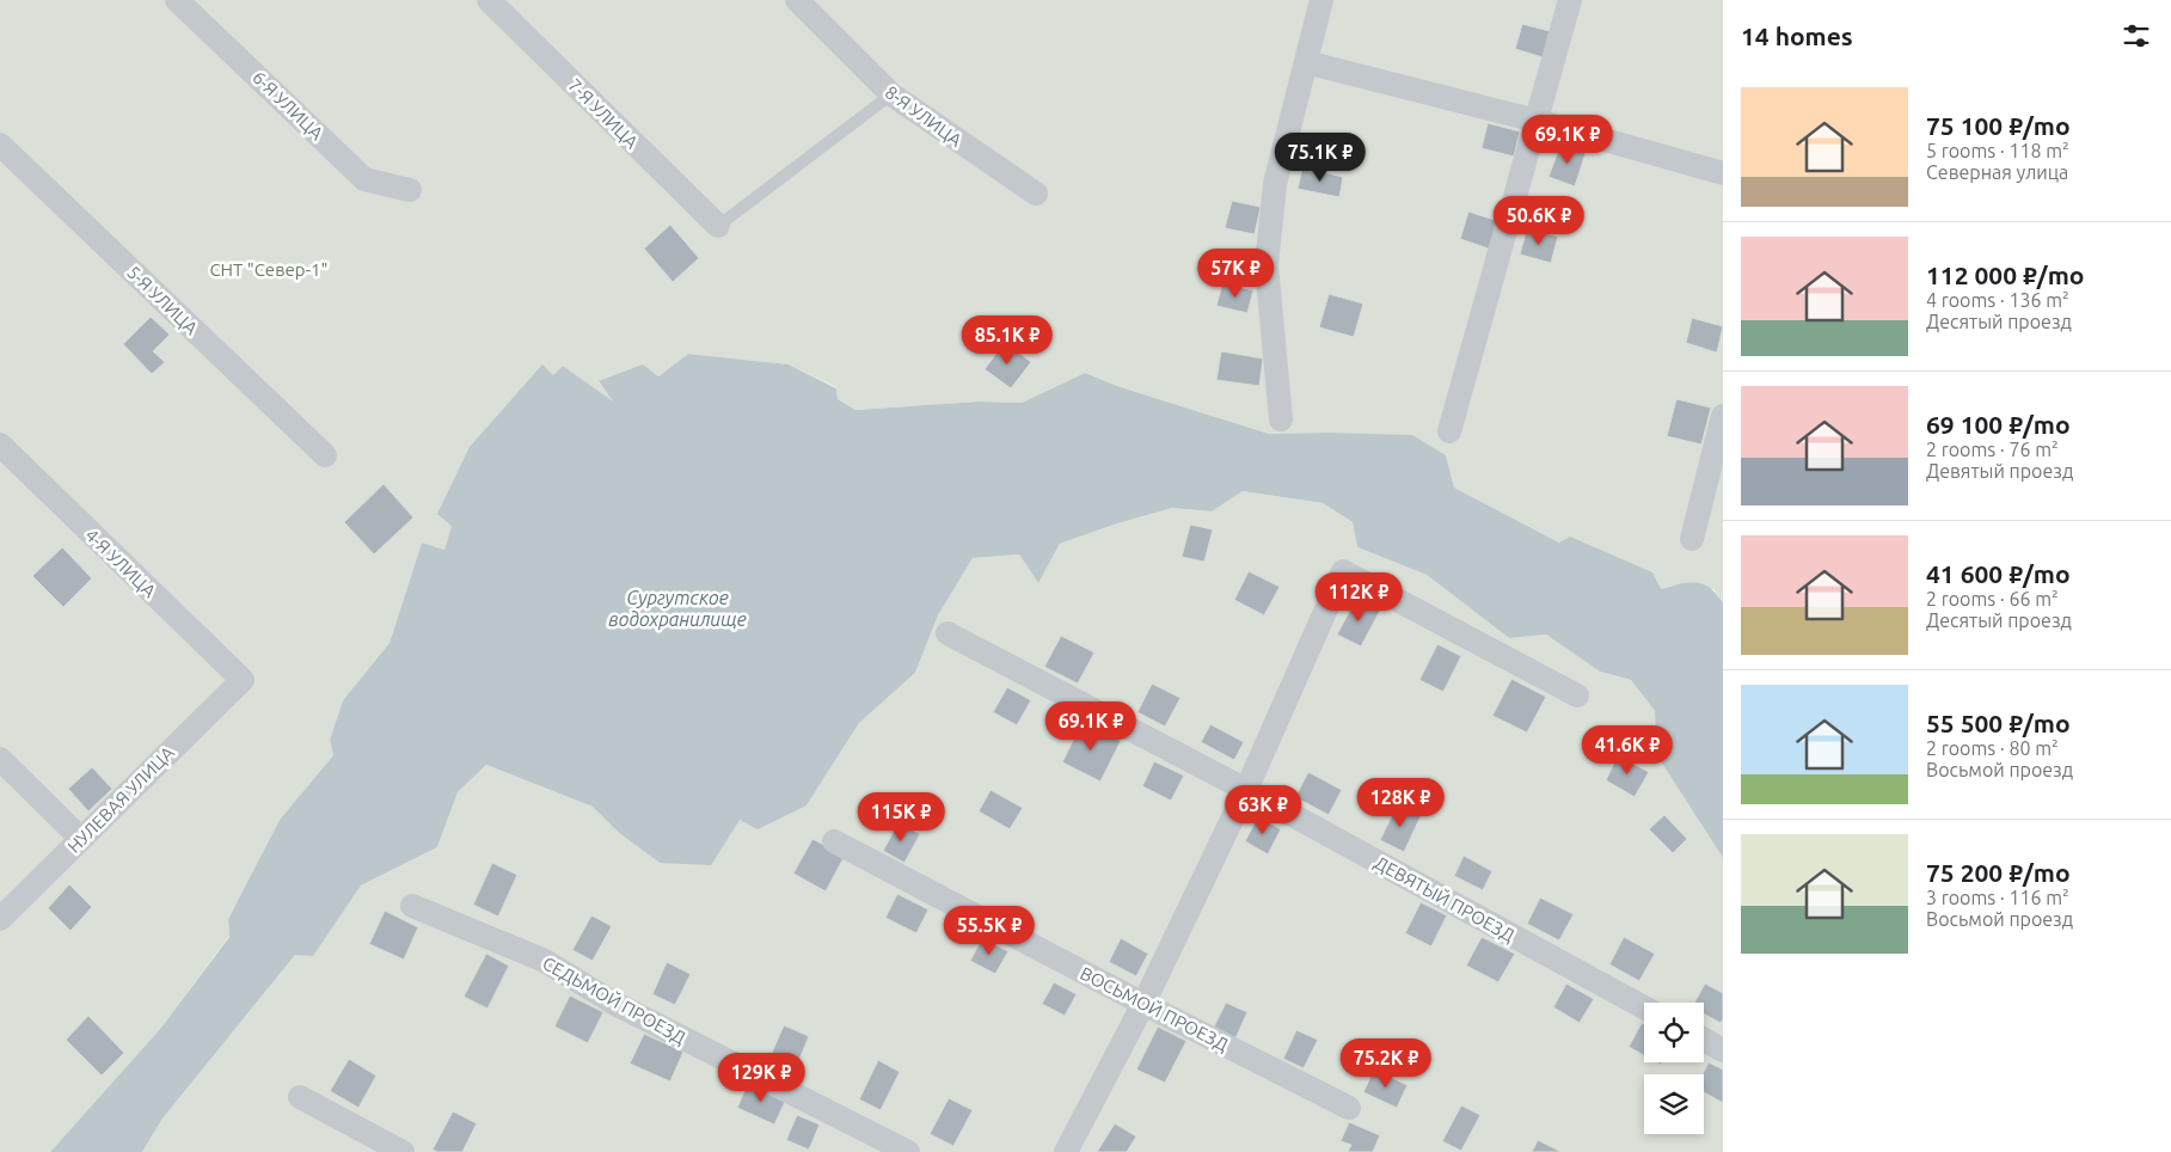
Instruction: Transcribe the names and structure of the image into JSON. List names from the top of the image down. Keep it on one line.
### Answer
{"streets":{"street":["6-Я УЛИЦА","7-Я УЛИЦА","8-Я УЛИЦА","5-Я УЛИЦА","4-Я УЛИЦА","НУЛЕВАЯ УЛИЦА","ДЕВЯТЫЙ ПРОЕЗД","СЕДЬМОЙ ПРОЕЗД","ВОСЬМОЙ ПРОЕЗД"]},"crossings":[["4-Я УЛИЦА","НУЛЕВАЯ УЛИЦА"]],"water":["Сургутское водохранилище"],"parks":["СНТ \"Север-1\""],"page":{"heading":"14 homes","list":[{"name":"75 100 ₽/mo","note":"5 rooms · 118 m² · Северная улица"},{"name":"112 000 ₽/mo","note":"4 rooms · 136 m² · Десятый проезд"},{"name":"69 100 ₽/mo","note":"2 rooms · 76 m² · Девятый проезд"},{"name":"41 600 ₽/mo","note":"2 rooms · 66 m² · Десятый проезд"},{"name":"55 500 ₽/mo","note":"2 rooms · 80 m² · Восьмой проезд"},{"name":"75 200 ₽/mo","note":"3 rooms · 116 m² · Восьмой проезд"}],"price":["69.1K ₽","75.1K ₽","50.6K ₽","57K ₽","85.1K ₽","112K ₽","69.1K ₽","41.6K ₽","128K ₽","63K ₽","115K ₽","55.5K ₽","75.2K ₽","129K ₽"]}}
